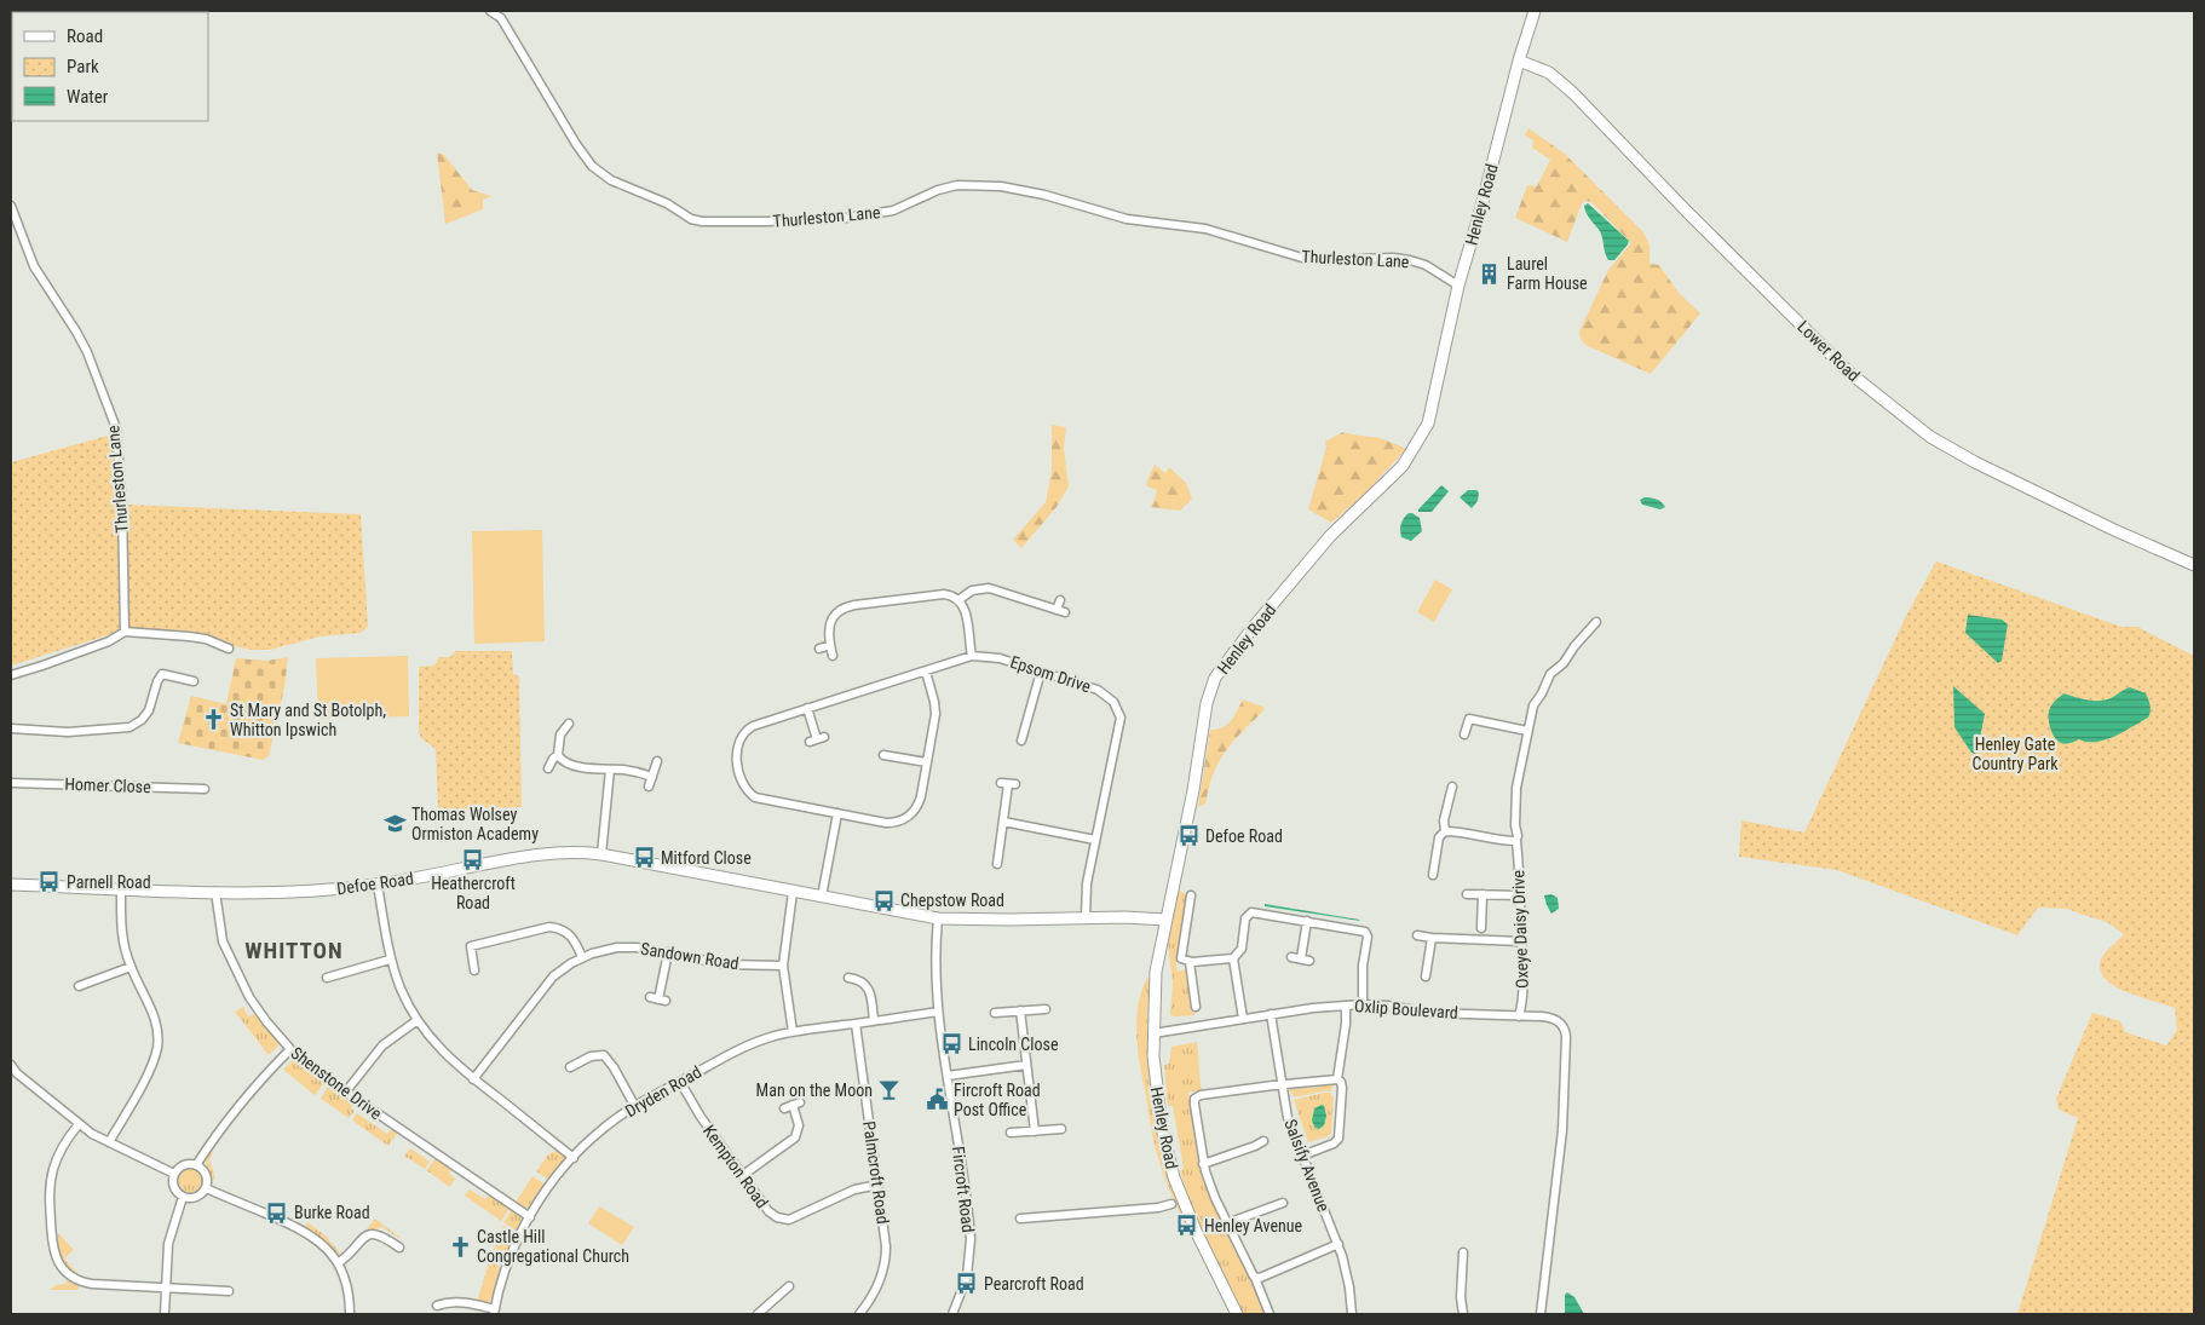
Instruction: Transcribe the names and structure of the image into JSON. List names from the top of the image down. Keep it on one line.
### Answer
{"streets":{"street":["Henley Road","Thurleston Lane","Lower Road","Epsom Drive","Homer Close","Defoe Road","Oxeye Daisy Drive","Sandown Road","Oxlip Boulevard","Shenstone Drive","Dryden Road","Salsify Avenue","Kempton Road","Palmcroft Road","Fircroft Road"]},"crossings":[["Henley Road","Thurleston Lane"],["Henley Road","Lower Road"],["Henley Road","Defoe Road"],["Henley Road","Oxlip Boulevard"],["Epsom Drive","Defoe Road"],["Defoe Road","Shenstone Drive"],["Defoe Road","Fircroft Road"],["Oxeye Daisy Drive","Oxlip Boulevard"],["Oxlip Boulevard","Salsify Avenue"],["Shenstone Drive","Dryden Road"],["Dryden Road","Kempton Road"],["Dryden Road","Palmcroft Road"],["Dryden Road","Fircroft Road"],["Kempton Road","Palmcroft Road"]],"districts":["WHITTON"],"parks":["Henley Gate Country Park"],"places":{"building":["Laurel Farm House"],"church":["St Mary and St Botolph, Whitton Ipswich","Castle Hill Congregational Church"],"school or university":["Thomas Wolsey Ormiston Academy"],"bus stop":["Defoe Road","Mitford Close","Heathercroft Road","Parnell Road","Chepstow Road","Lincoln Close","Burke Road","Henley Avenue","Pearcroft Road"],"bar":["Man on the Moon"],"public building":["Fircroft Road Post Office"]},"legend":["Road","Park","Water"]}
